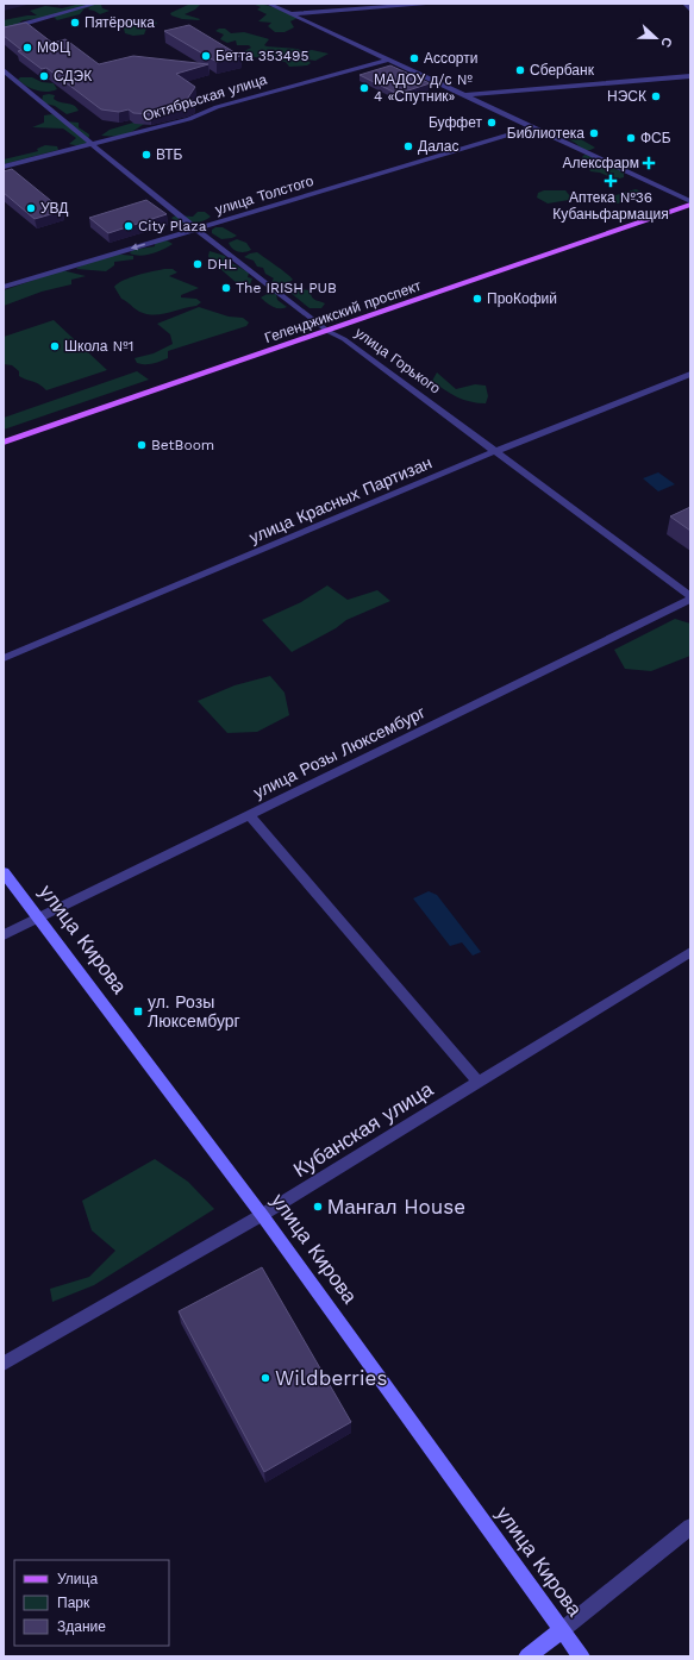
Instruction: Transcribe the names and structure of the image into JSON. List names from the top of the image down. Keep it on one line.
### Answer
{"streets":{"main road":["Геленджикский проспект","улица Кирова"],"street":["Октябрьская улица","улица Толстого","улица Горького","улица Красных Партизан","улица Розы Люксембург","Кубанская улица"]},"crossings":[["Октябрьская улица","улица Горького"],["улица Толстого","улица Горького"],["Геленджикский проспект","улица Горького"],["улица Горького","улица Красных Партизан"],["улица Горького","улица Розы Люксембург"],["улица Розы Люксембург","улица Кирова"],["улица Кирова","Кубанская улица"]],"one_way":["улица Толстого"],"places":{"other":["Пятёрочка","МФЦ","Бетта 353495","Ассорти","Сбербанк","СДЭК","МАДОУ д/с № 4 «Спутник»","НЭСК","Буффет","Библиотека","ФСБ","Далас","ВТБ","УВД","City Plaza","DHL","The IRISH PUB","ПроКофий","Школа №1","BetBoom","Мангал House","Wildberries"],"health":["Алексфарм","Аптека №36 Кубаньфармация"],"transit":["ул. Розы Люксембург"]},"legend":["Улица","Парк","Здание"],"north":"right"}
